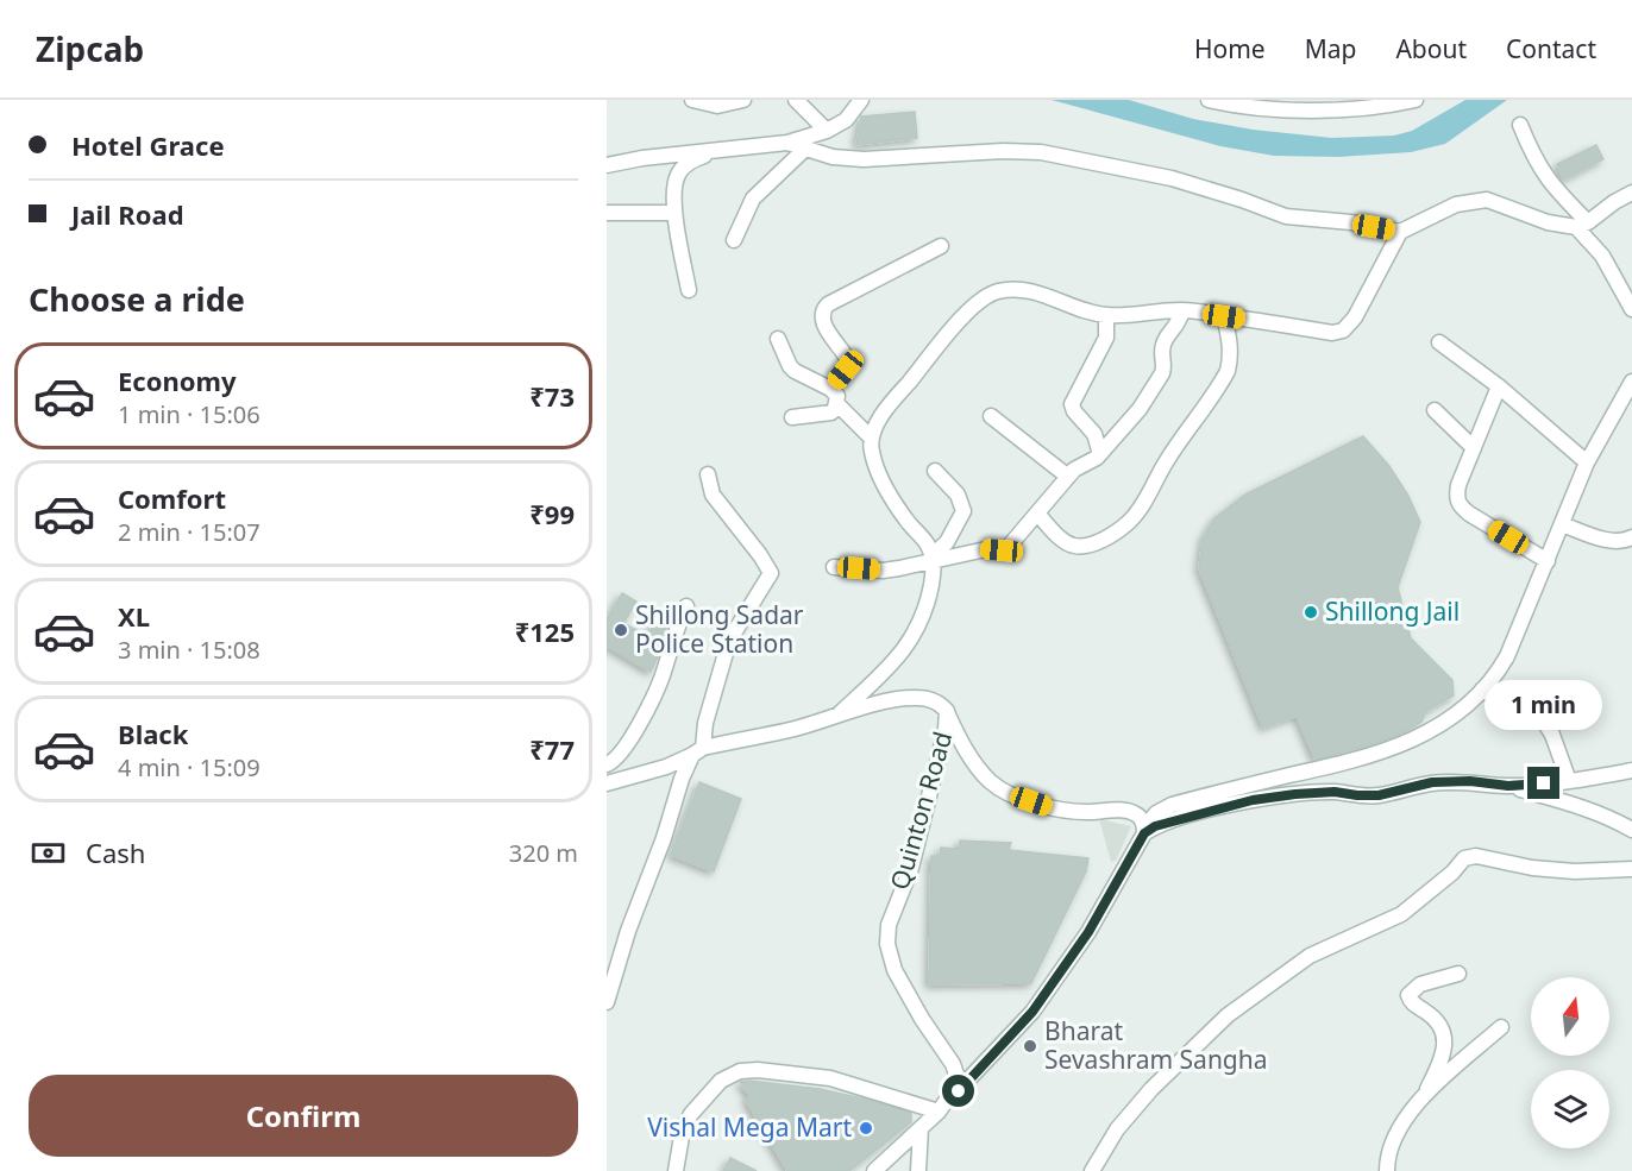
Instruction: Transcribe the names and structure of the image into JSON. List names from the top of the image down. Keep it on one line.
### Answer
{"streets":{"street":["Quinton Road"]},"places":["Shillong Jail","Shillong Sadar Police Station","Bharat Sevashram Sangha","Vishal Mega Mart"],"north":"top","page":{"header":"Zipcab","nav":["Home","Map","About","Contact"],"banner":["Hotel Grace","Jail Road"],"heading":"Choose a ride","list":[{"name":"Economy","note":"1 min · 15:06","value":"₹73"},{"name":"Comfort","note":"2 min · 15:07","value":"₹99"},{"name":"XL","note":"3 min · 15:08","value":"₹125"},{"name":"Black","note":"4 min · 15:09","value":"₹77"}],"bubble":"1 min","pay":["Cash","320 m"],"buttons":"Confirm"}}
